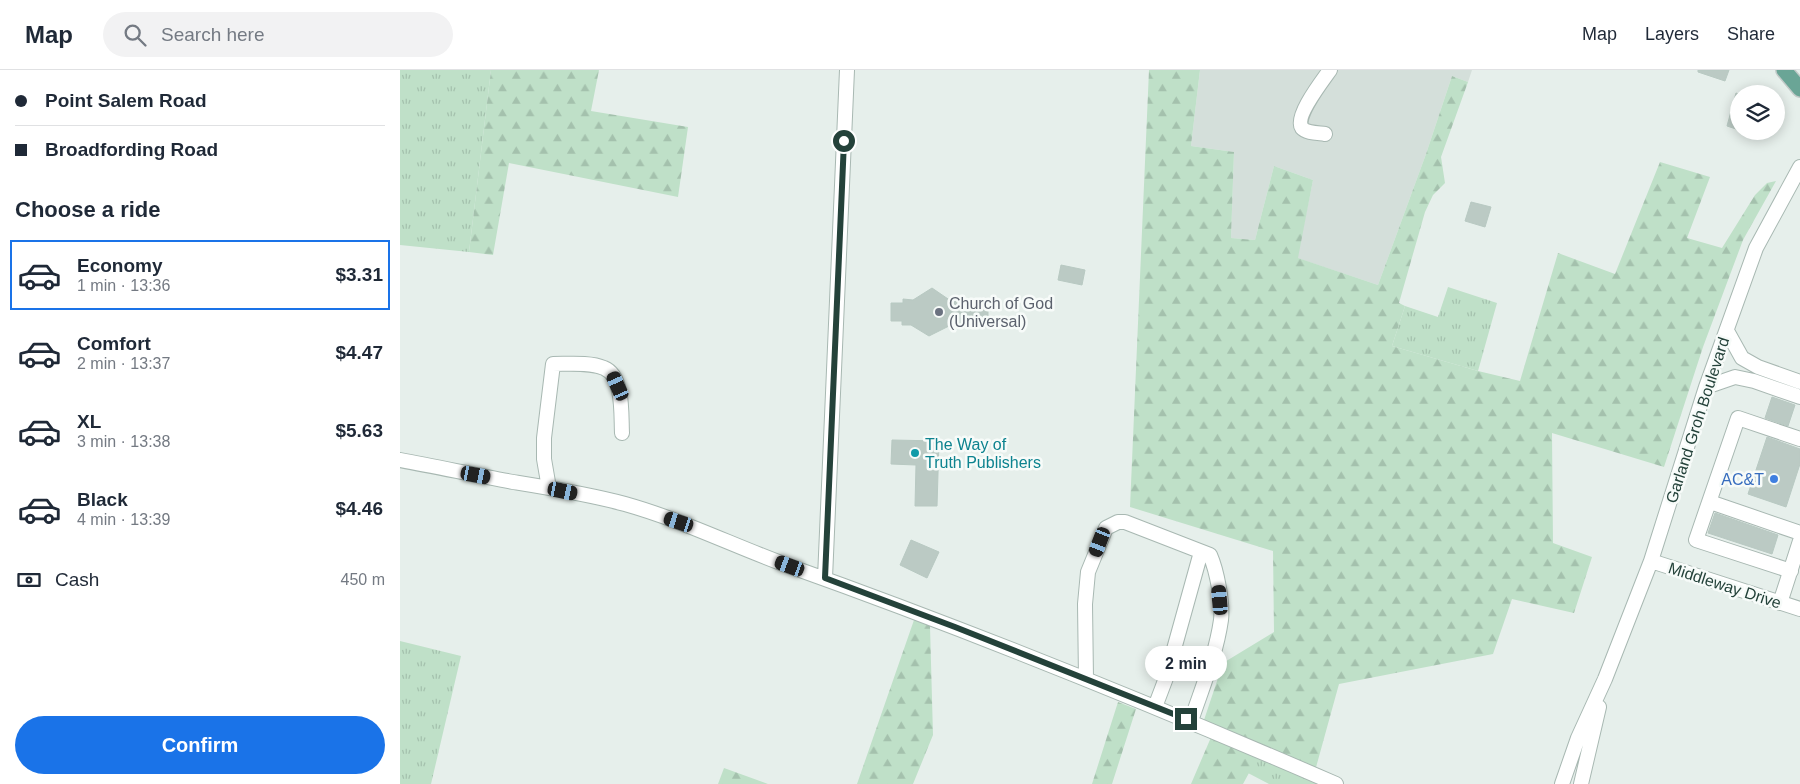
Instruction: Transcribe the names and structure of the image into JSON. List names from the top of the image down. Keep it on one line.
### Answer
{"streets":{"street":["Garland Groh Boulevard","Middleway Drive"]},"crossings":[["Garland Groh Boulevard","Middleway Drive"]],"places":["Church of God (Universal)","The Way of Truth Publishers","AC&T"],"page":{"header":"Map","search":"Search here","nav":["Map","Layers","Share"],"banner":["Point Salem Road","Broadfording Road"],"heading":"Choose a ride","list":[{"name":"Economy","note":"1 min · 13:36","value":"$3.31"},{"name":"Comfort","note":"2 min · 13:37","value":"$4.47"},{"name":"XL","note":"3 min · 13:38","value":"$5.63"},{"name":"Black","note":"4 min · 13:39","value":"$4.46"}],"pay":["Cash","450 m"],"bubble":"2 min","buttons":"Confirm"}}
